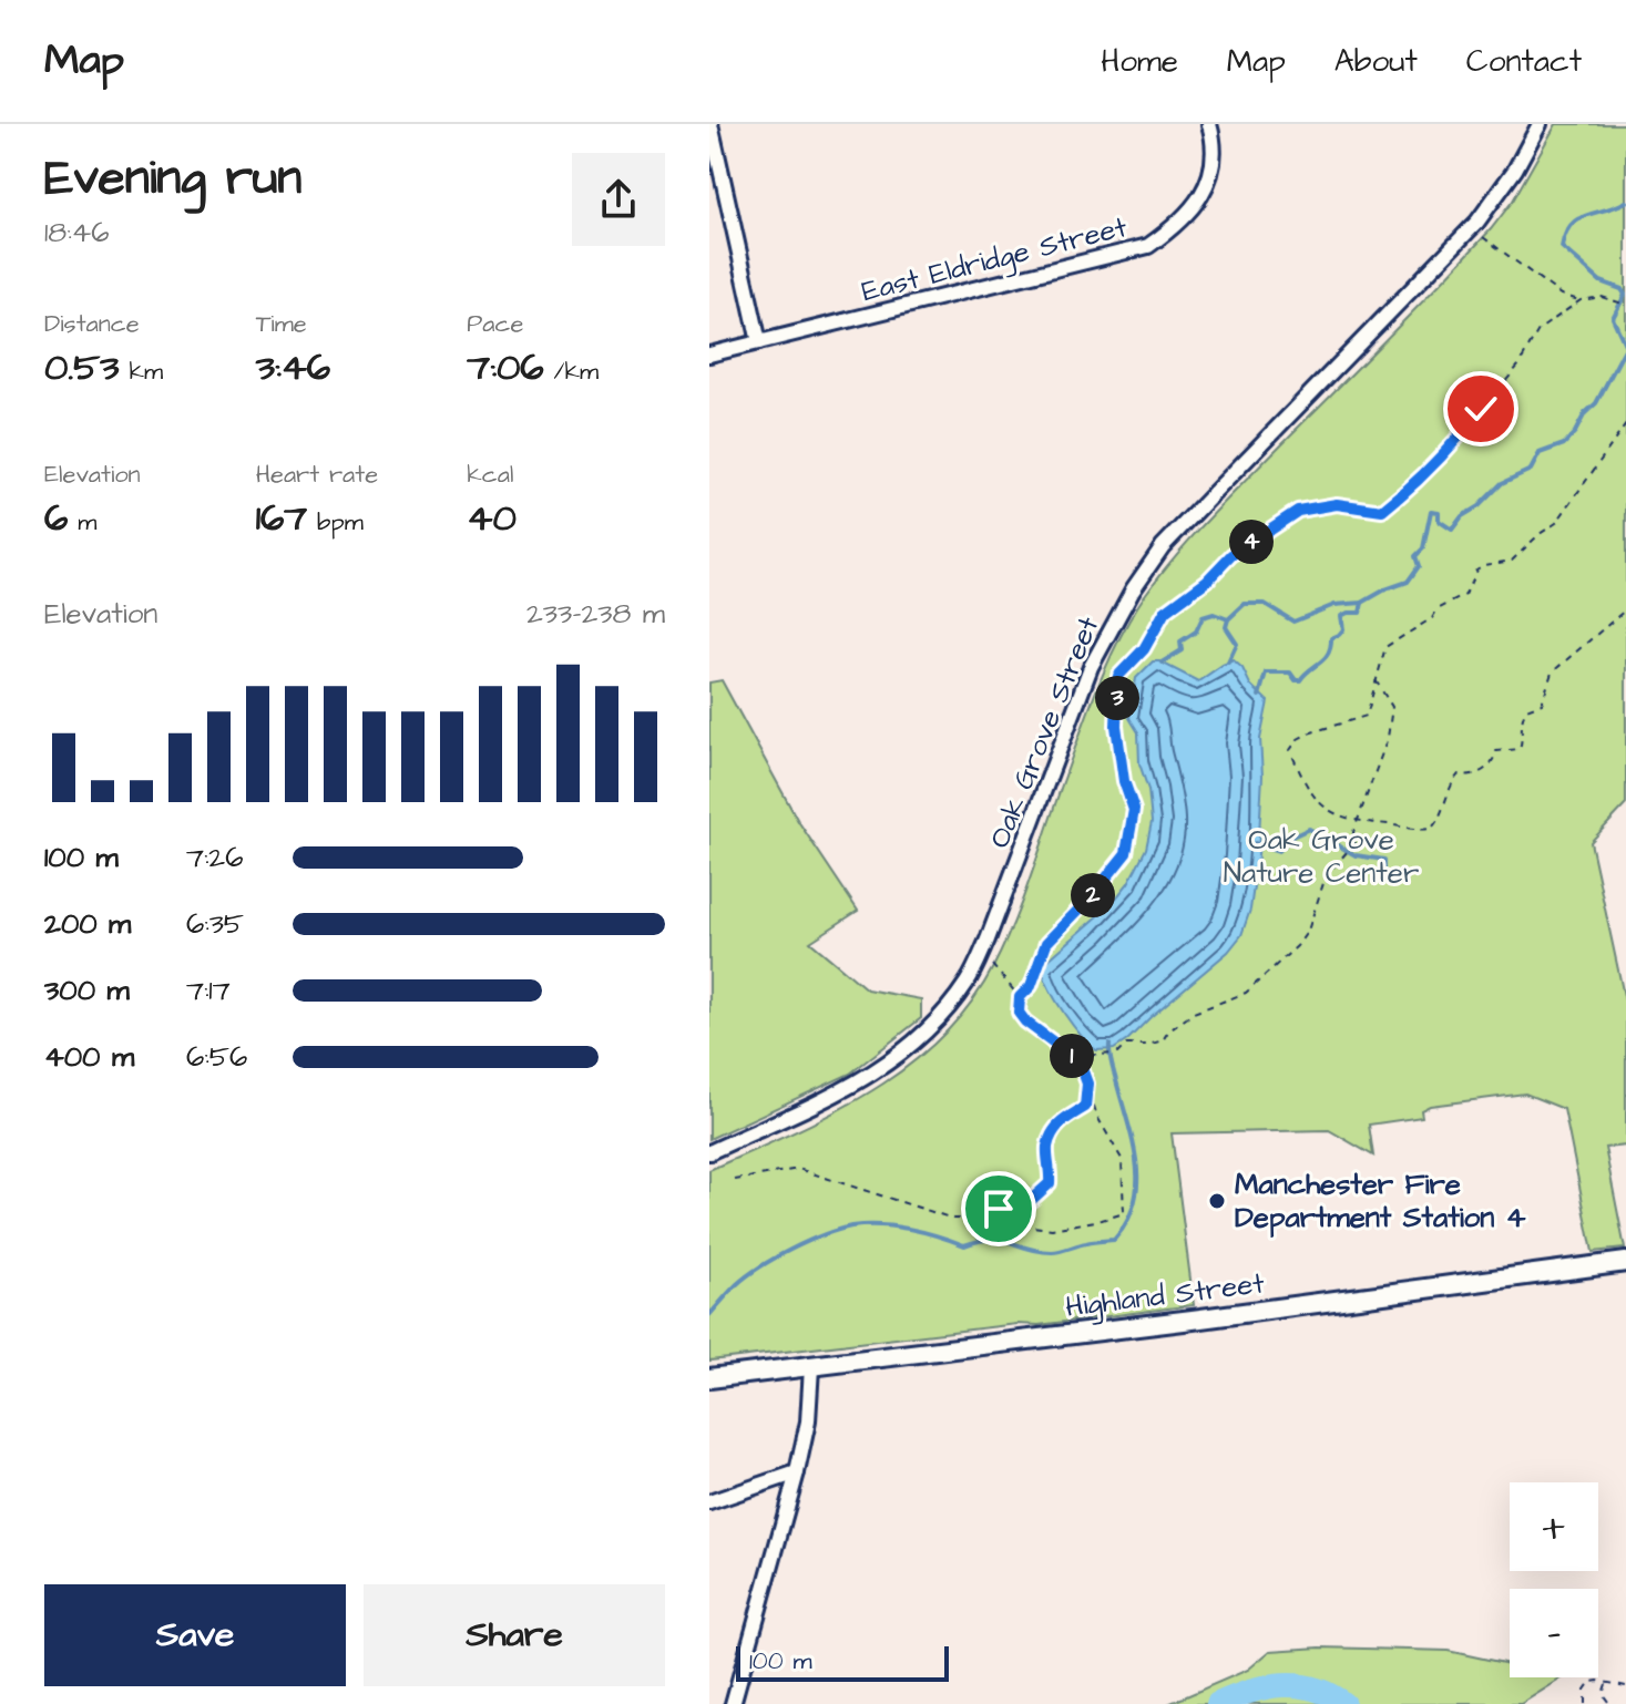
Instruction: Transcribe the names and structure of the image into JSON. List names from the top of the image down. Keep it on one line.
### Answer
{"streets":{"main road":["Highland Street"],"street":["East Eldridge Street","Oak Grove Street"]},"parks":["Oak Grove Nature Center"],"places":["Manchester Fire Department Station 4"],"scale_bar":"100 m","page":{"header":"Map","nav":["Home","Map","About","Contact"],"heading":["Evening run","18:46"],"stats":[["Distance","0.53 km"],["Time","3:46"],["Pace","7:06 /km"],["Elevation","6 m"],["Heart rate","167 bpm"],["kcal","40"]],"pins":["4","3","2","1"],"chart":["Elevation","233–238 m"],"list":[{"name":"100 m","note":"7:26"},{"name":"200 m","note":"6:35"},{"name":"300 m","note":"7:17"},{"name":"400 m","note":"6:56"}],"map_buttons":["+","−"],"buttons":["Save","Share"],"scale":"100 m"}}
